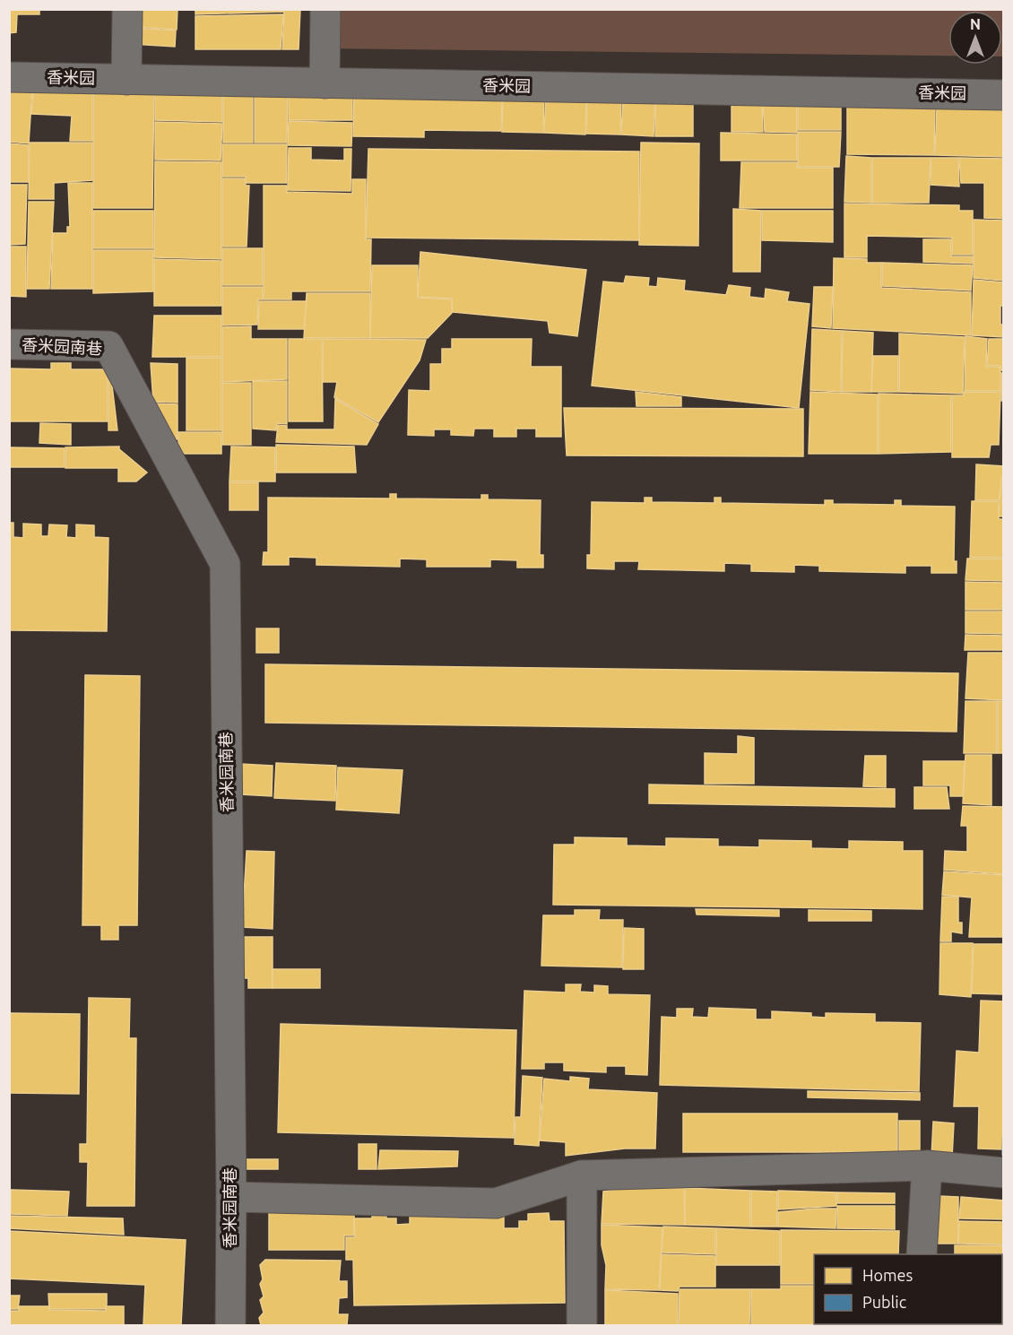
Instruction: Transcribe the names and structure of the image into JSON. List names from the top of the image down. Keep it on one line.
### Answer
{"streets":{"street":["香米园","香米园南巷"]},"legend":["Homes","Public"],"north":"top"}
